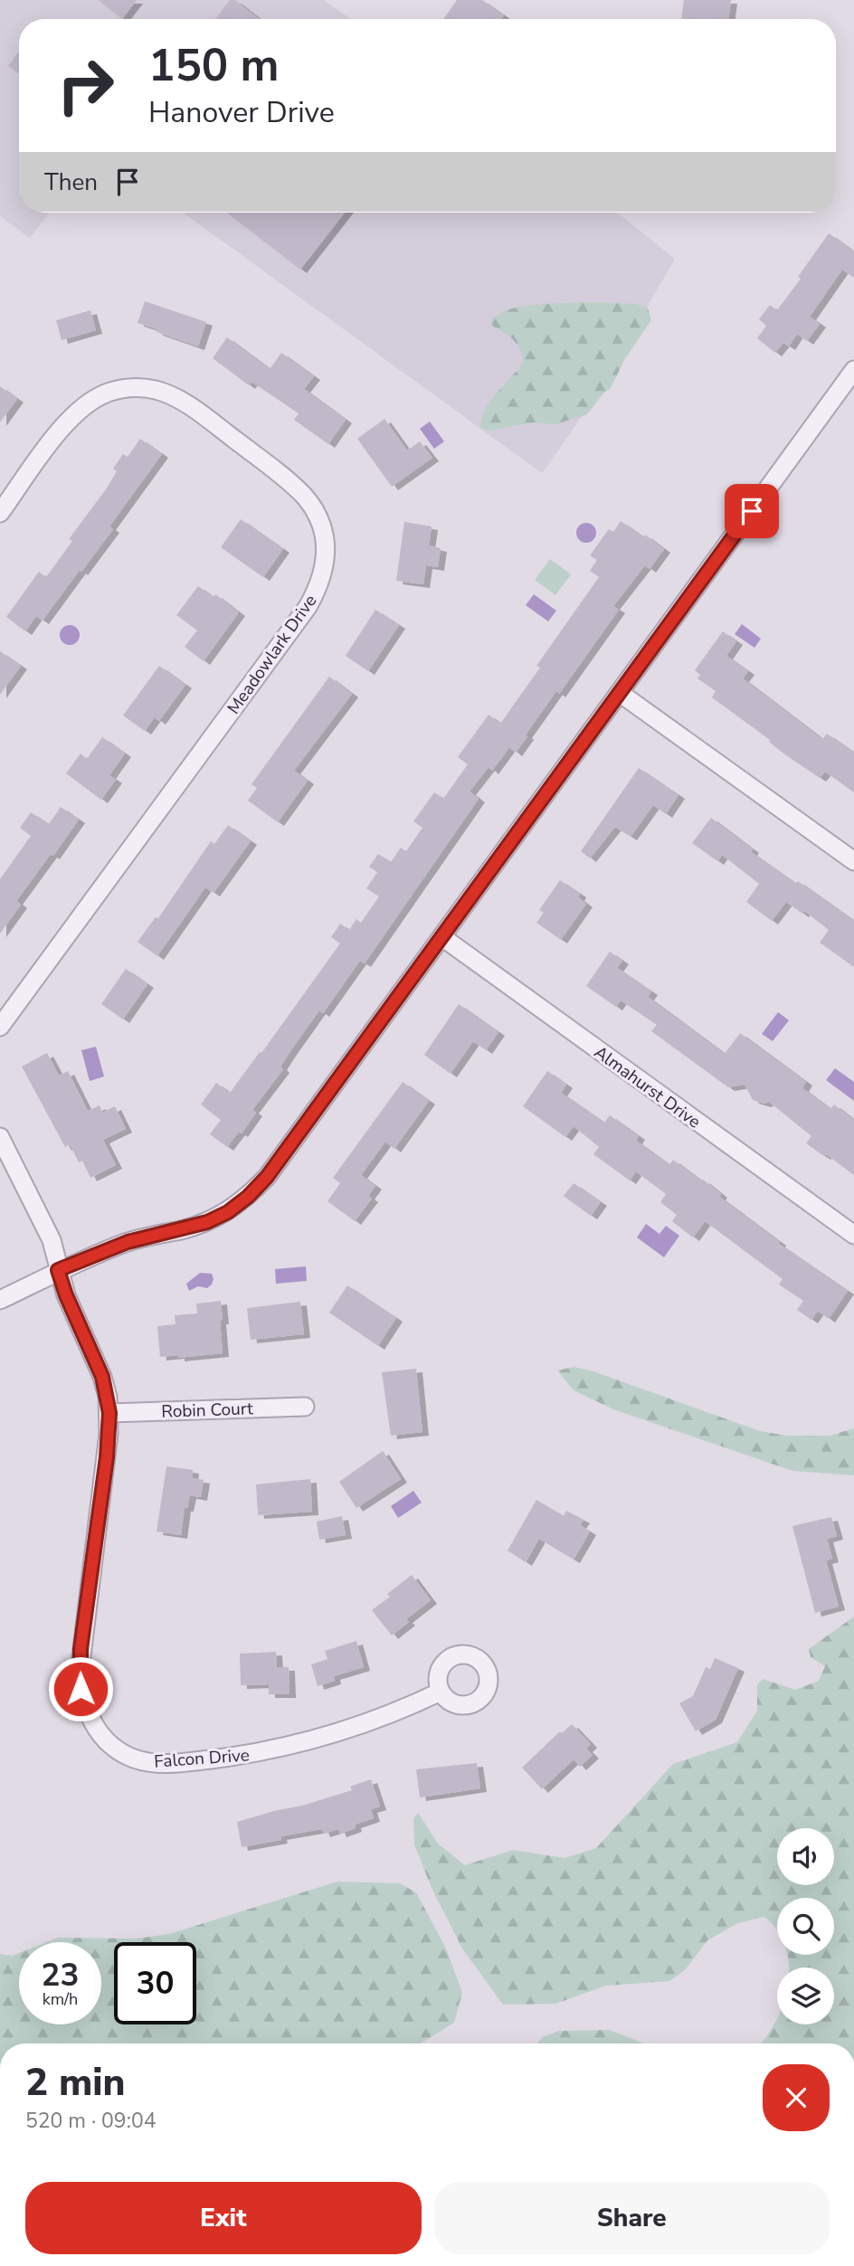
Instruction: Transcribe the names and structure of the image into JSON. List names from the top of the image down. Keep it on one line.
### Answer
{"streets":{"street":["Meadowlark Drive","Almahurst Drive","Robin Court","Falcon Drive"]},"crossings":[["Robin Court","Falcon Drive"]],"page":{"turn":["150 m","Hanover Drive"],"then":"Then","speed":"23 km/h","limit":"30","heading":["2 min","520 m · 09:04"],"buttons":["Exit","Share"]}}
